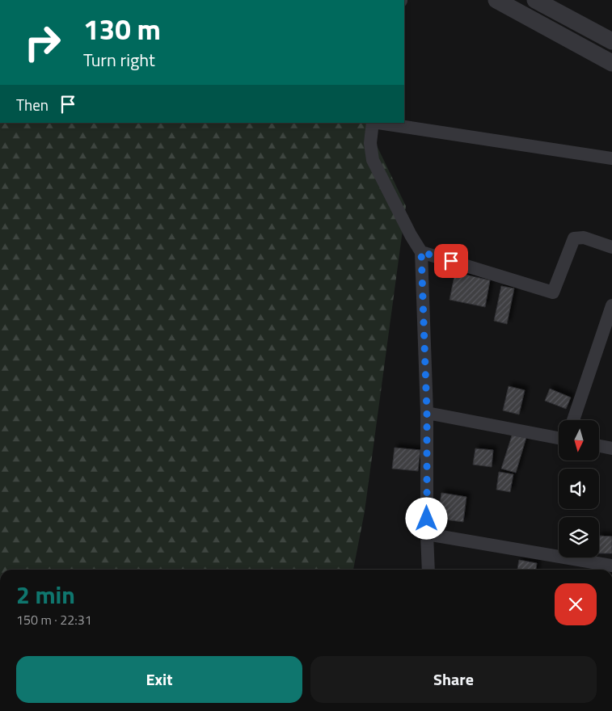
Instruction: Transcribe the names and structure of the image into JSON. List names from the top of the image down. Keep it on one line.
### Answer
{"north":"bottom","page":{"turn":["130 m","Turn right"],"then":"Then","heading":["2 min","150 m · 22:31"],"buttons":["Exit","Share"]}}
